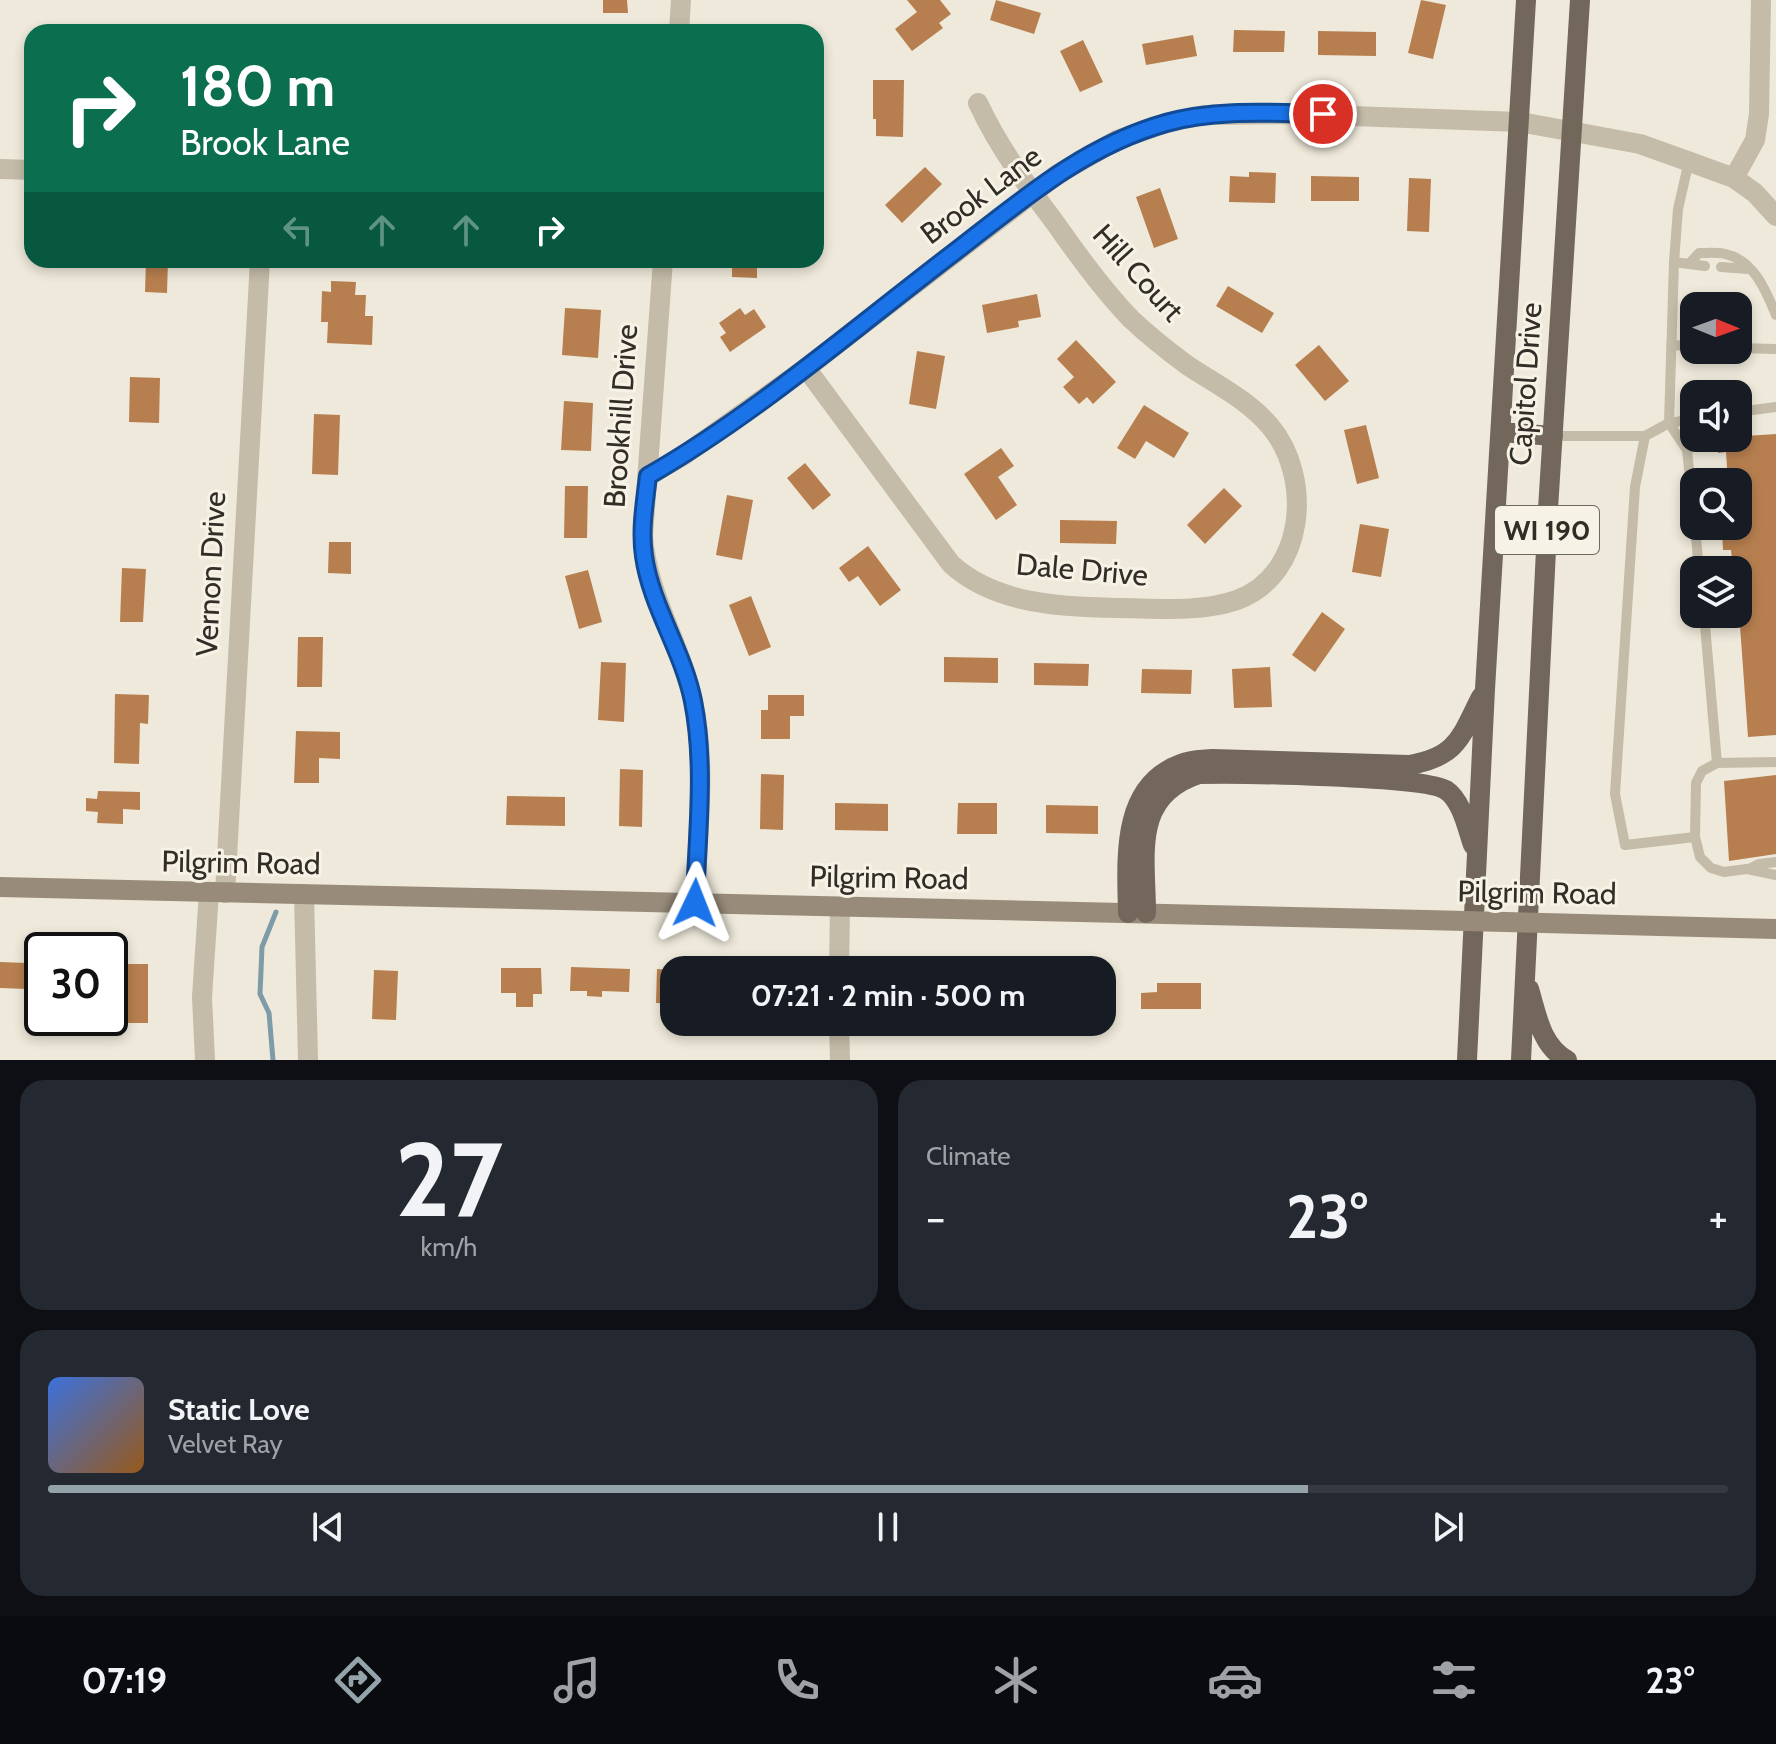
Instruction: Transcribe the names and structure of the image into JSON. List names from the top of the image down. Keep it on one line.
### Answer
{"streets":{"main road":["Capitol Drive","WI 190","Pilgrim Road"],"street":["Brook Lane","Hill Court","Brookhill Drive","Dale Drive","Vernon Drive"]},"crossings":[["Brook Lane","Hill Court"],["Brook Lane","Capitol Drive"],["Brook Lane","Brookhill Drive"],["Brook Lane","Dale Drive"],["Hill Court","Dale Drive"],["Brookhill Drive","Pilgrim Road"],["Vernon Drive","Pilgrim Road"]],"north":"right","page":{"turn":["180 m","Brook Lane"],"limit":"30","trip":"07:21 · 2 min · 500 m","tile":[["27","km/h"],"Climate"],"heat":["−","23°","+"],"song":["Static Love","Velvet Ray"],"tabs":["07:19","23°"]}}
